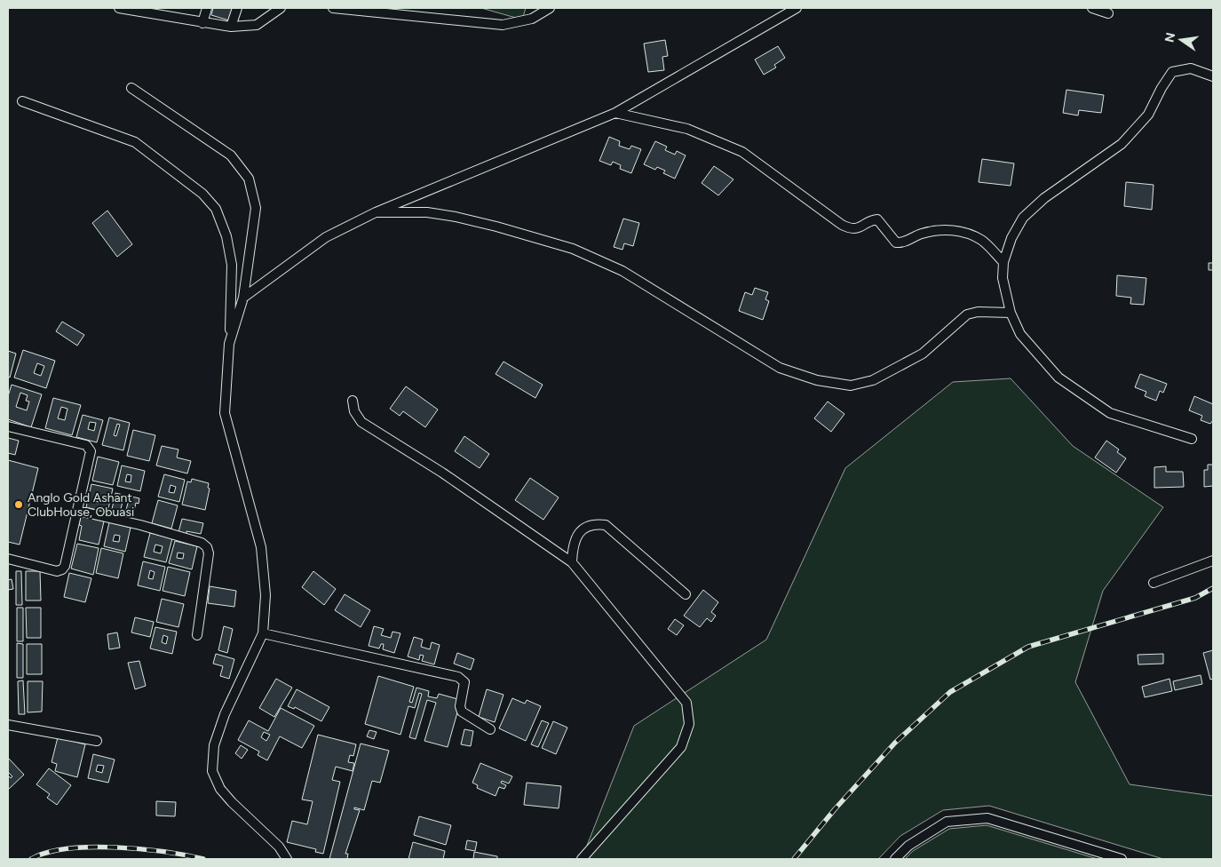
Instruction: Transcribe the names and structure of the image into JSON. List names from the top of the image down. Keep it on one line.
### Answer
{"places":["Anglo Gold Ashant ClubHouse, Obuasi"],"north":"left"}
